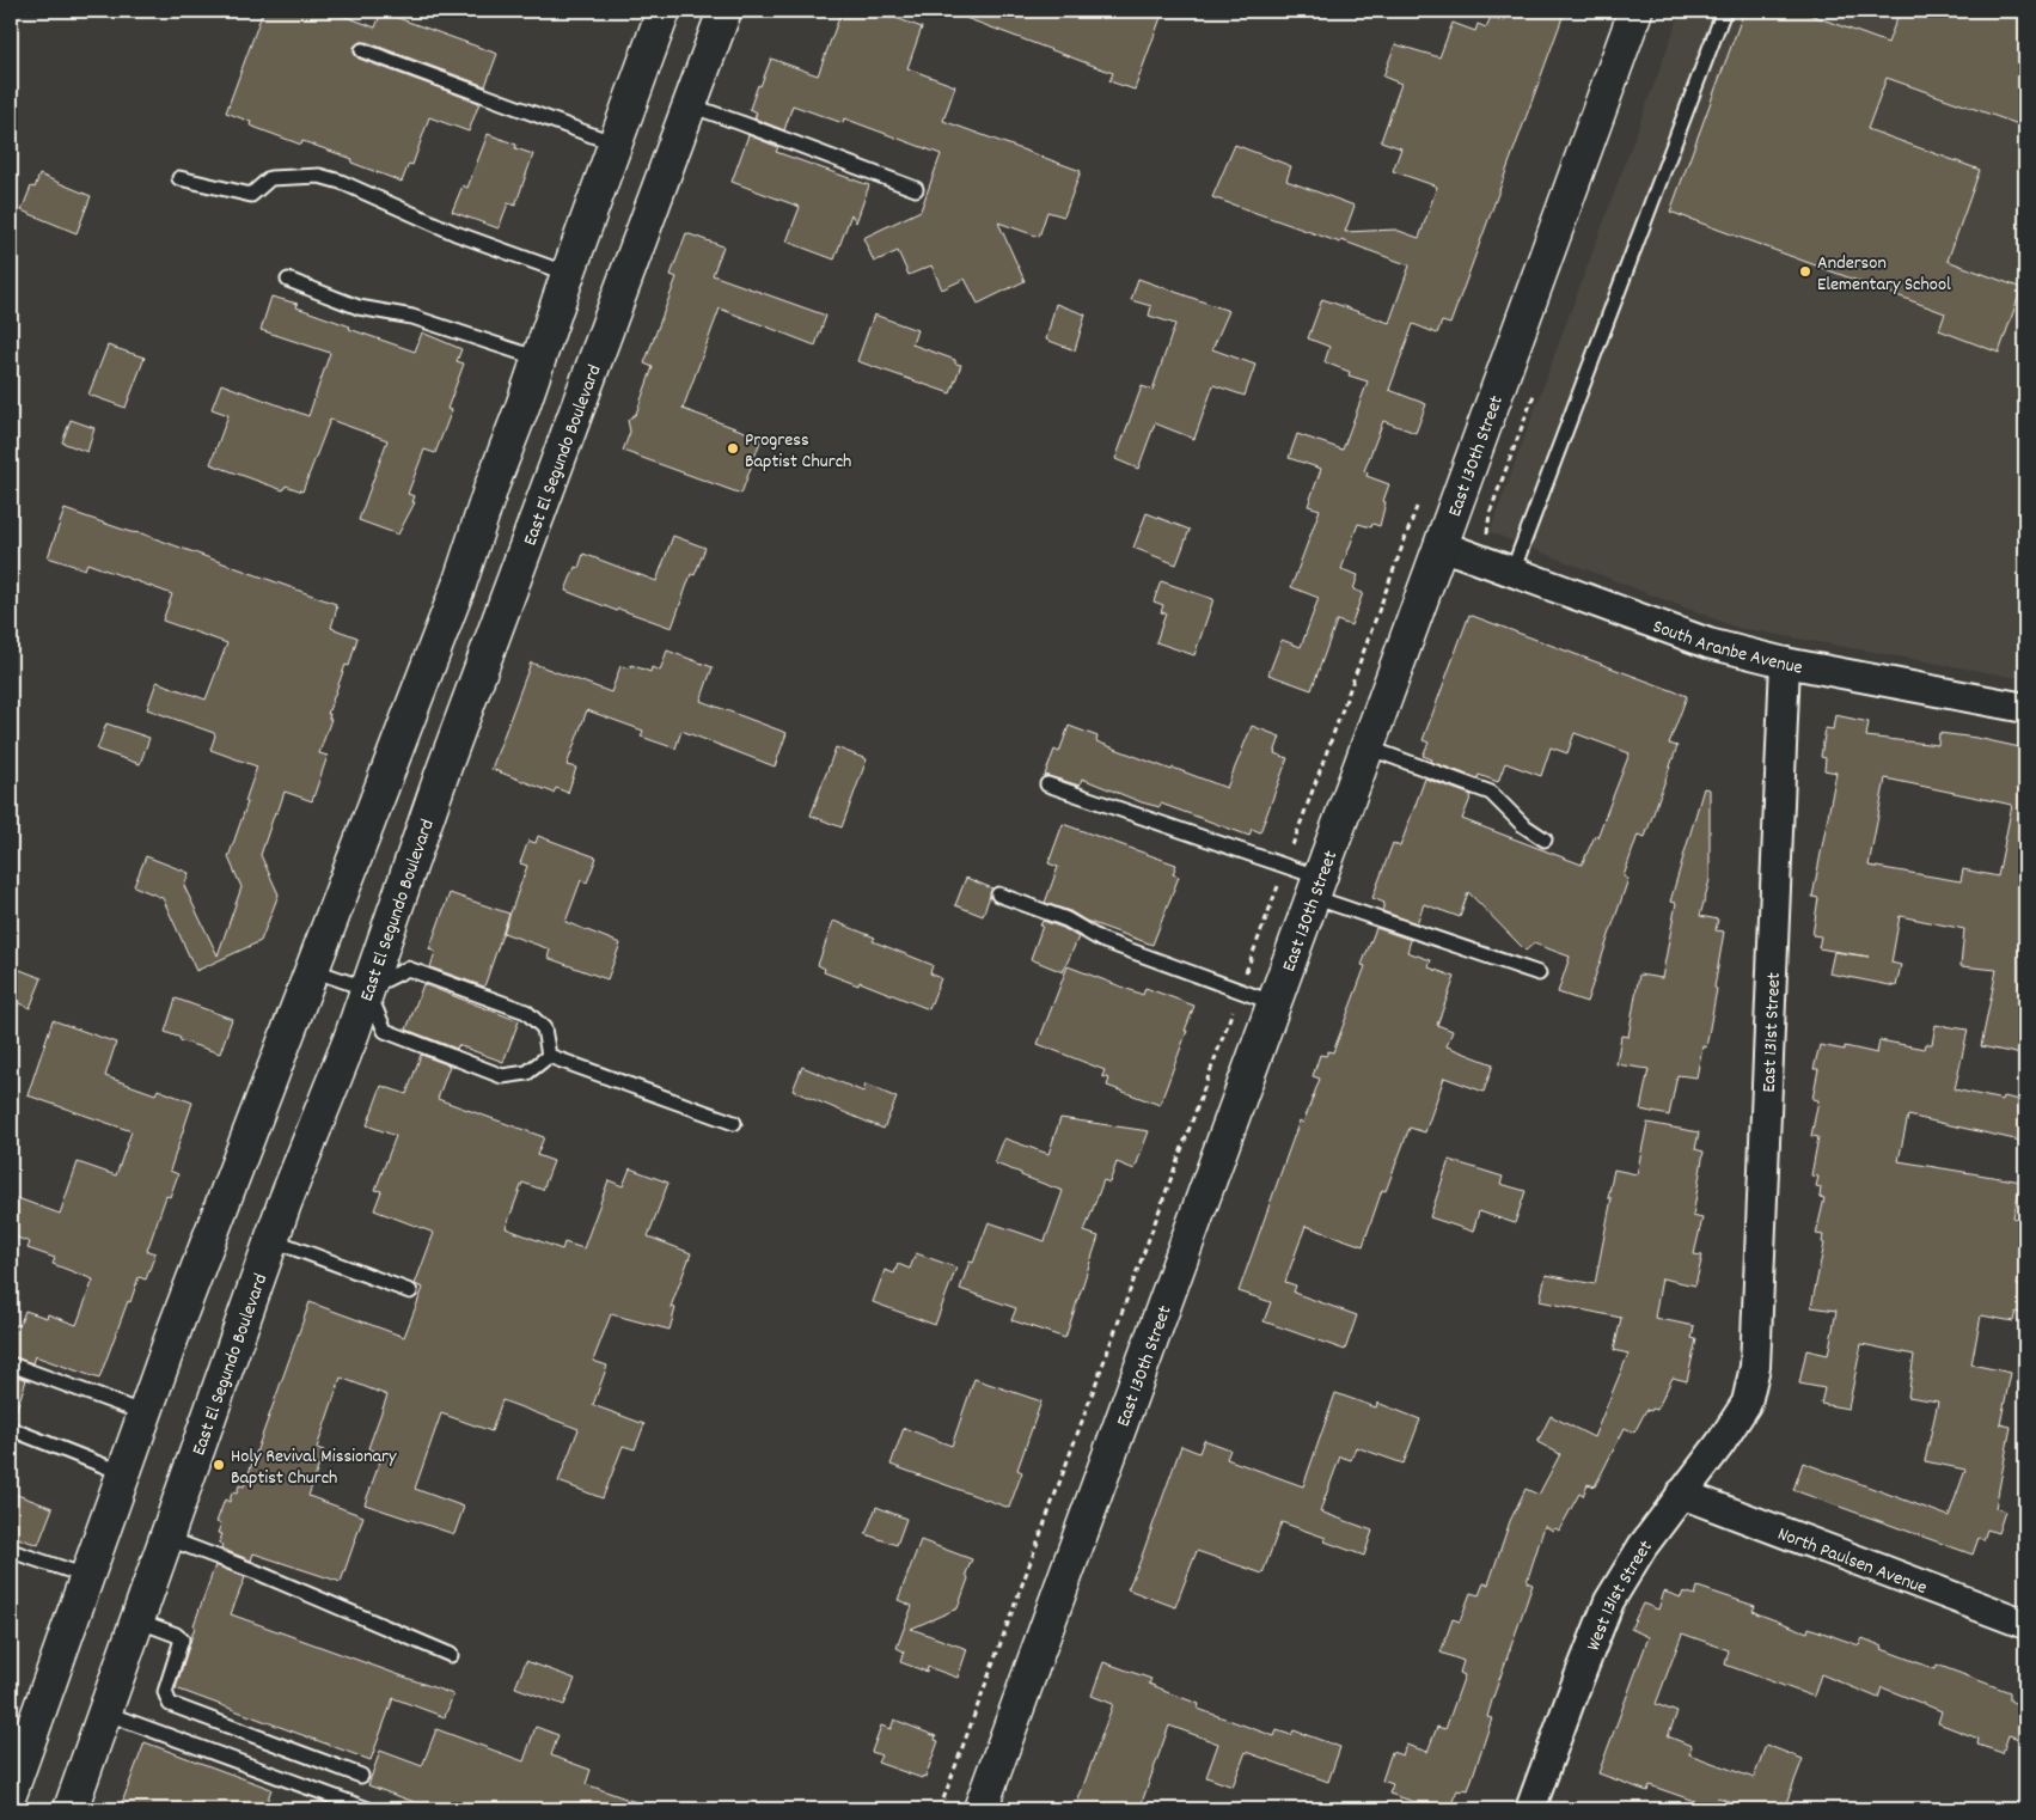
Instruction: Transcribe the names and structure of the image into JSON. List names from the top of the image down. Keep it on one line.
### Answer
{"streets":{"main road":["East El Segundo Boulevard","East 130th Street"],"street":["South Aranbe Avenue","East 131st Street","North Paulsen Avenue","West 131st Street"]},"crossings":[["East 130th Street","South Aranbe Avenue"],["South Aranbe Avenue","East 131st Street"],["East 131st Street","West 131st Street"],["North Paulsen Avenue","West 131st Street"]],"places":["Anderson Elementary School","Progress Baptist Church","Holy Revival Missionary Baptist Church"]}
